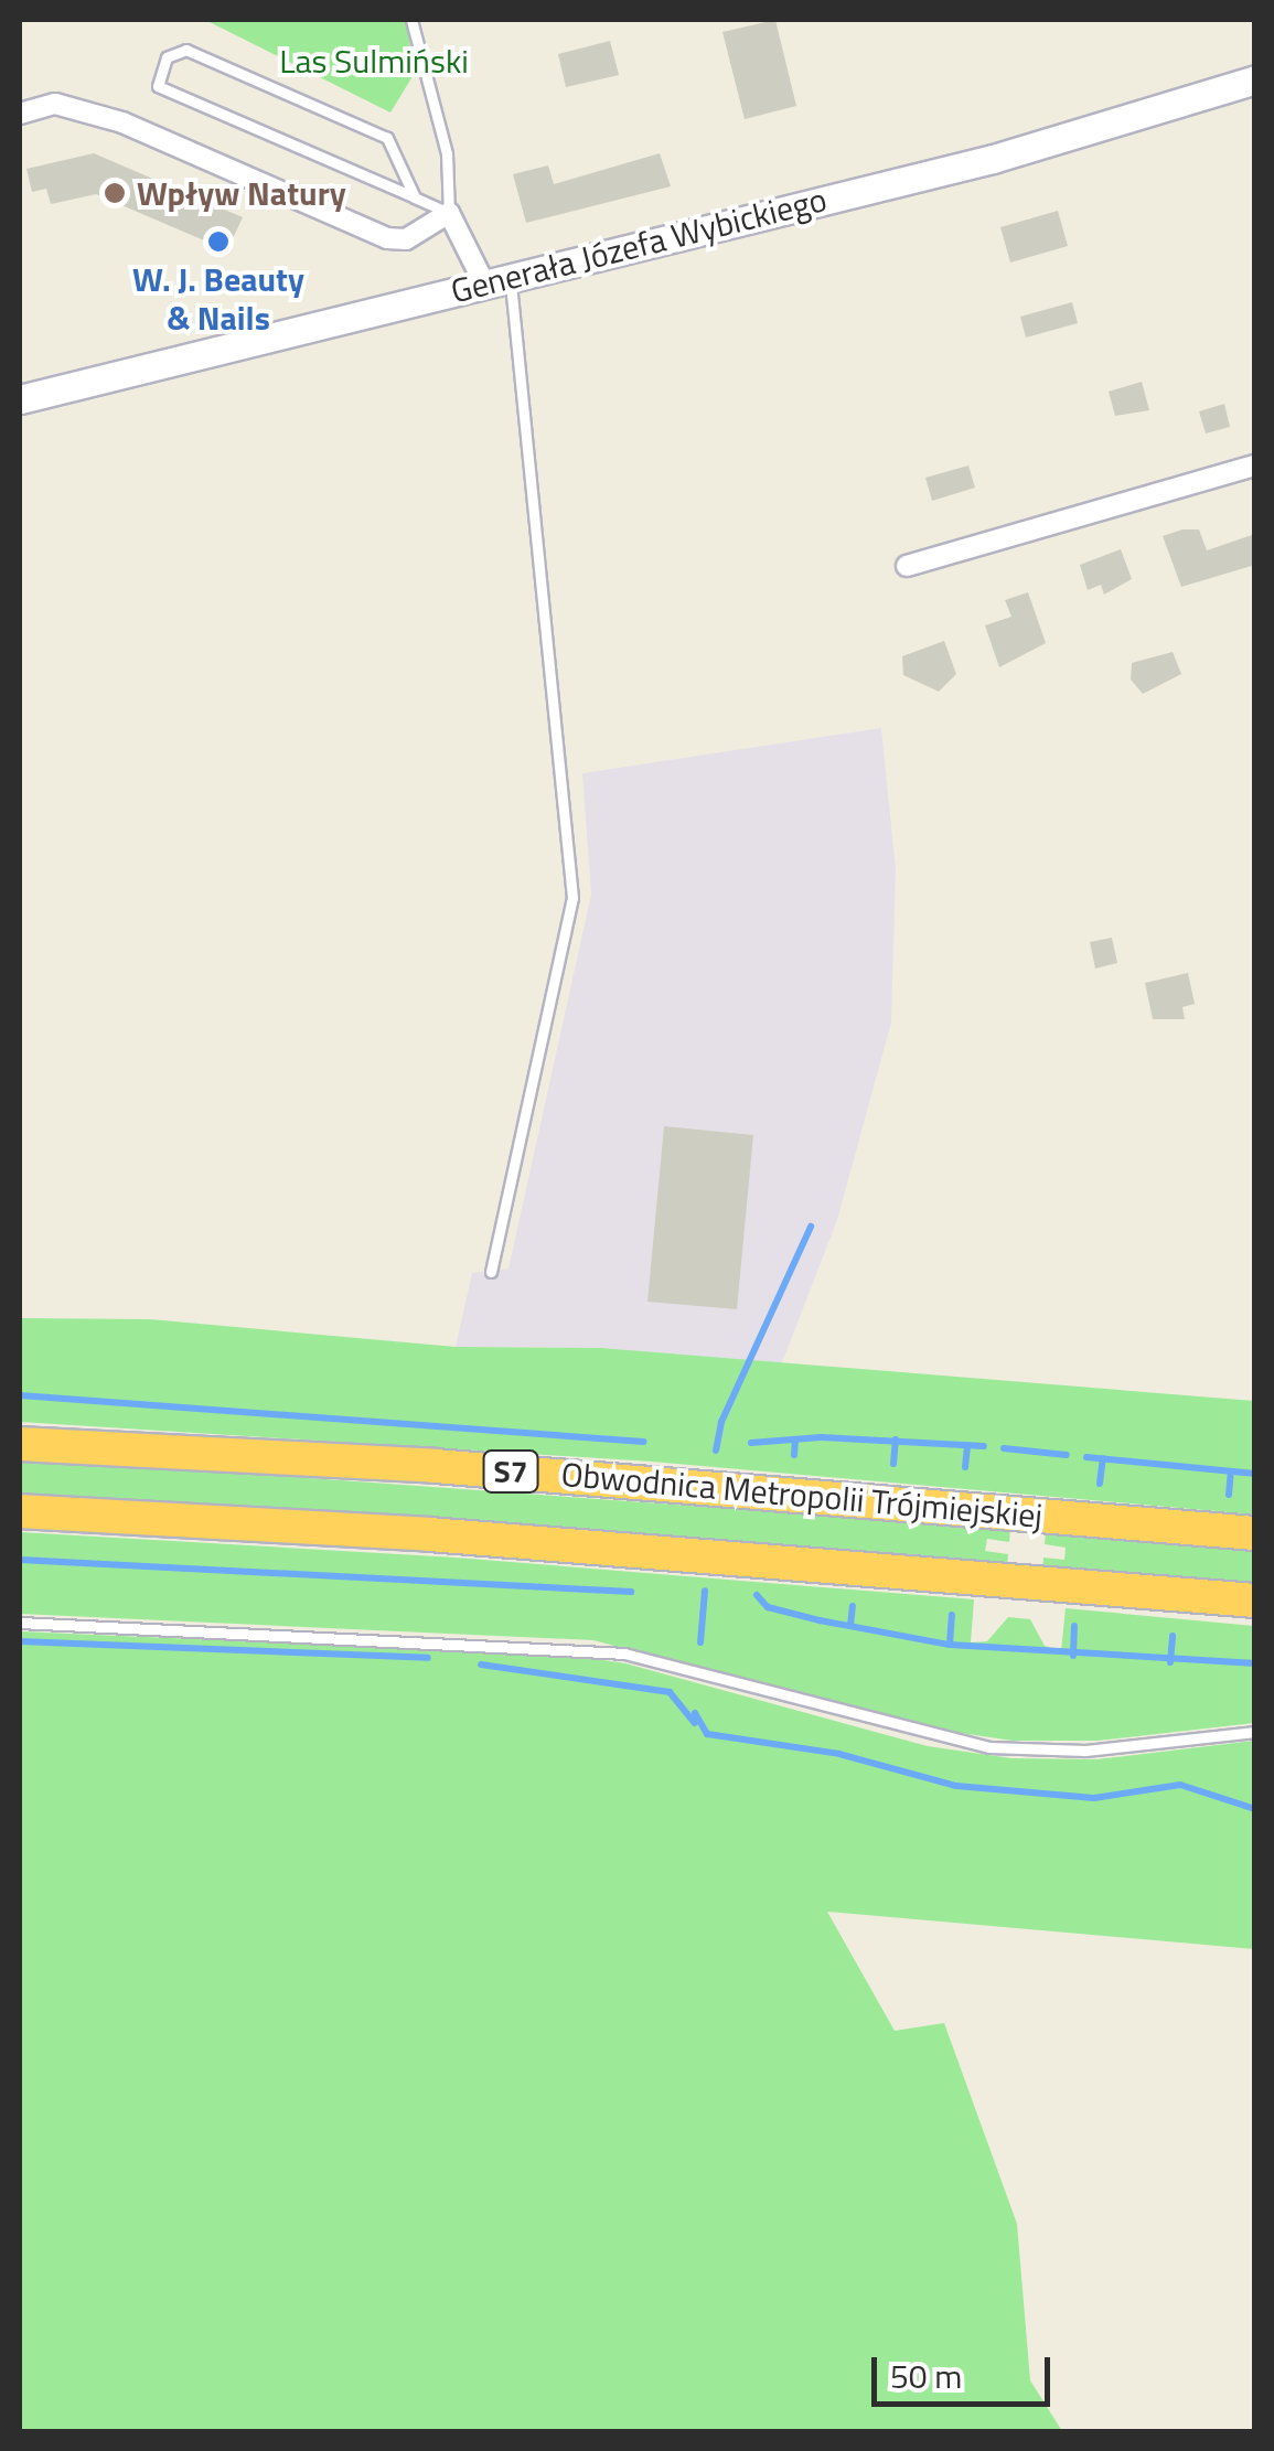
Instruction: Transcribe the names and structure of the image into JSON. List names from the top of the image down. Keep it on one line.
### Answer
{"streets":{"highway":["S7","Obwodnica Metropolii Trójmiejskiej"],"main road":["Generała Józefa Wybickiego"]},"parks":["Las Sulmiński"],"places":["Wpływ Natury","W. J. Beauty & Nails"],"scale_bar":"50 m"}
